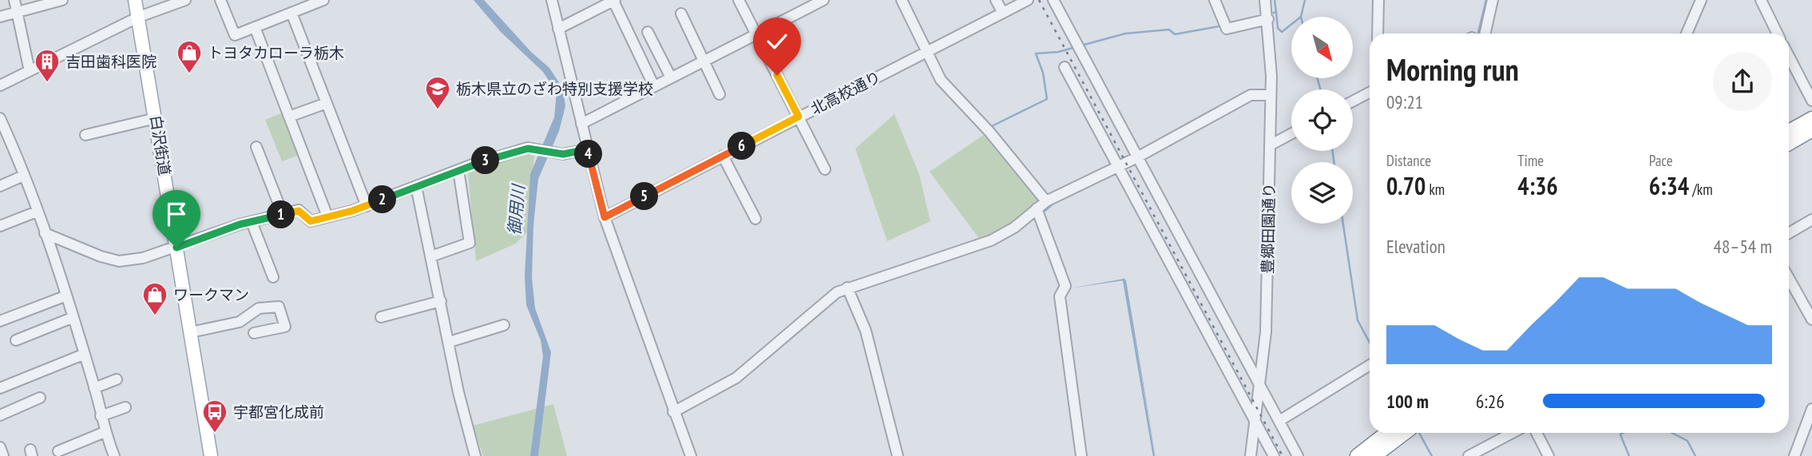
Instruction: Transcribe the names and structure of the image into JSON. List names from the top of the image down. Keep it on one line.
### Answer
{"streets":{"main road":["白沢街道"],"street":["北高校通り","豊郷田園通り"]},"water":["御用川"],"places":{"shop":["トヨタカローラ栃木","ワークマン"],"building":["吉田歯科医院"],"school or university":["栃木県立のざわ特別支援学校"],"bus stop":["宇都宮化成前"]},"north":"bottom right","page":{"heading":["Morning run","09:21"],"stats":[["Distance","0.70 km"],["Time","4:36"],["Pace","6:34 /km"]],"pins":["6","4","3","5","2","1"],"chart":["Elevation","48–54 m"],"list":[{"name":"100 m","note":"6:26"}]}}
